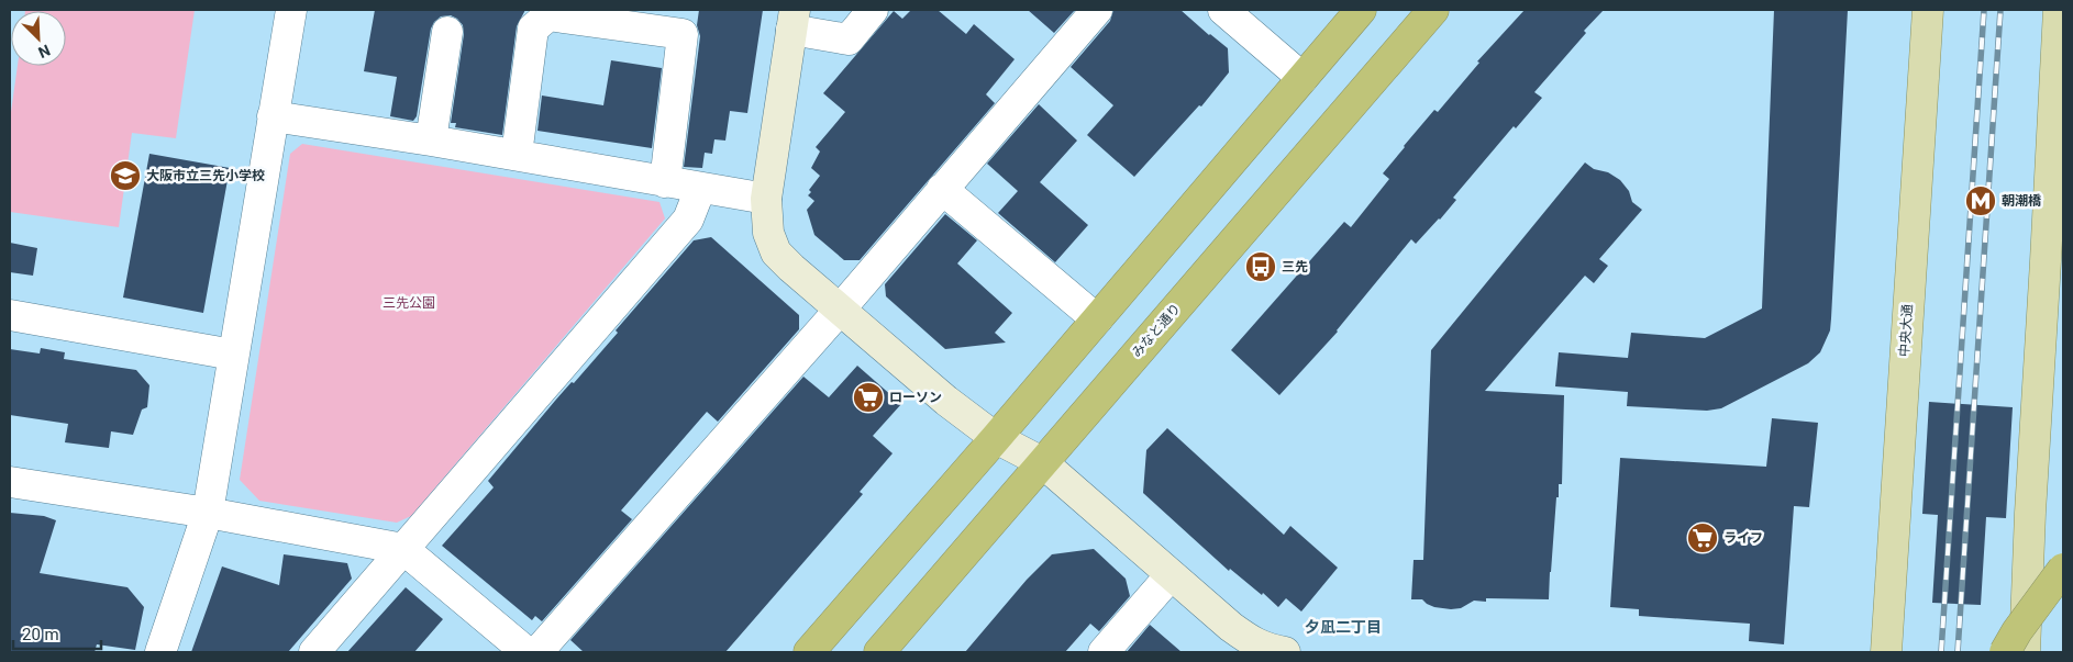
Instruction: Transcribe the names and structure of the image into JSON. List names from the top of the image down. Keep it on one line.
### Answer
{"streets":{"highway":["みなと通り"],"main road":["中央大通"]},"districts":["夕凪二丁目"],"parks":["三先公園"],"places":{"school or university":["大阪市立三先小学校"],"metro station":["朝潮橋"],"bus stop":["三先"],"supermarket":["ローソン","ライフ"]},"scale_bar":"20 m","north":"bottom right"}
